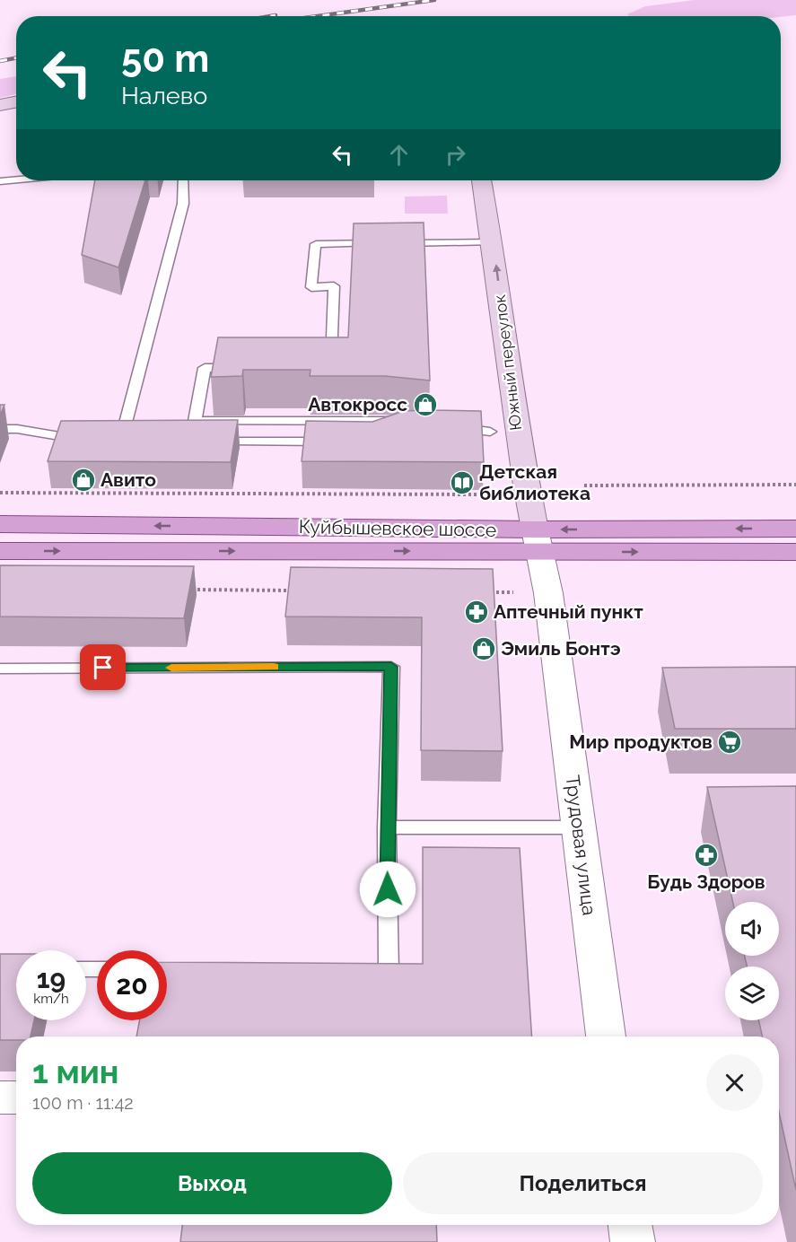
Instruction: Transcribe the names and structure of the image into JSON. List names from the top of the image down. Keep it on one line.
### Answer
{"streets":{"main road":["Южный переулок","Куйбышевское шоссе"],"street":["Трудовая улица"]},"crossings":[["Южный переулок","Куйбышевское шоссе"],["Южный переулок","Трудовая улица"],["Куйбышевское шоссе","Трудовая улица"]],"one_way":["Южный переулок"],"places":{"shop":["Автокросс","Авито","Эмиль Бонтэ"],"library":["Детская библиотека"],"pharmacy":["Аптечный пункт","Будь Здоров"],"supermarket":["Мир продуктов"]},"page":{"turn":["50 m","Налево"],"speed":"19 km/h","limit":"20","heading":["1 мин","100 m · 11:42"],"buttons":["Выход","Поделиться"]}}
